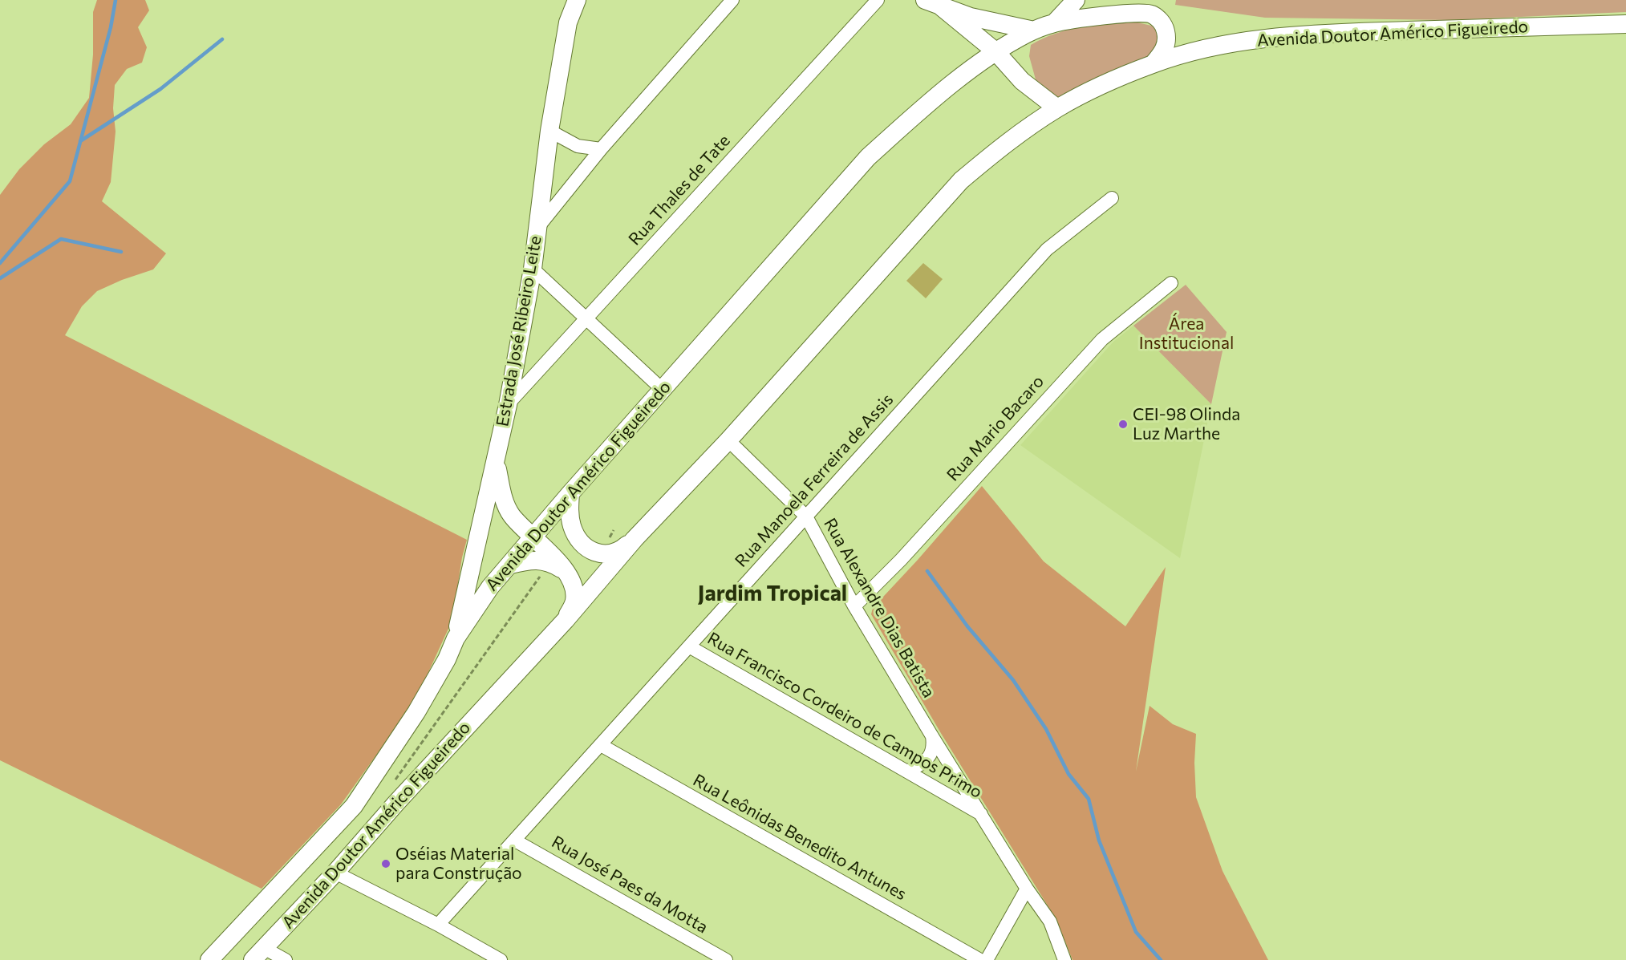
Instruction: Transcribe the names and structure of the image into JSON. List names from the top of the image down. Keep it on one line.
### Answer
{"streets":{"main road":["Avenida Doutor Américo Figueiredo","Estrada José Ribeiro Leite"],"street":["Rua Thales de Tate","Rua Mario Bacaro","Rua Manoela Ferreira de Assis","Rua Alexandre Dias Batista","Rua Francisco Cordeiro de Campos Primo","Rua Leônidas Benedito Antunes","Rua José Paes da Motta"]},"crossings":[["Avenida Doutor Américo Figueiredo","Estrada José Ribeiro Leite"],["Avenida Doutor Américo Figueiredo","Rua Alexandre Dias Batista"],["Rua Thales de Tate","Estrada José Ribeiro Leite"],["Rua Mario Bacaro","Rua Alexandre Dias Batista"],["Rua Manoela Ferreira de Assis","Rua Alexandre Dias Batista"],["Rua Manoela Ferreira de Assis","Rua Francisco Cordeiro de Campos Primo"],["Rua Manoela Ferreira de Assis","Rua Leônidas Benedito Antunes"],["Rua Manoela Ferreira de Assis","Rua José Paes da Motta"],["Rua Alexandre Dias Batista","Rua Francisco Cordeiro de Campos Primo"]],"districts":["Jardim Tropical"],"parks":["Área Institucional"],"places":["CEI-98 Olinda Luz Marthe","Oséias Material para Construção"]}
